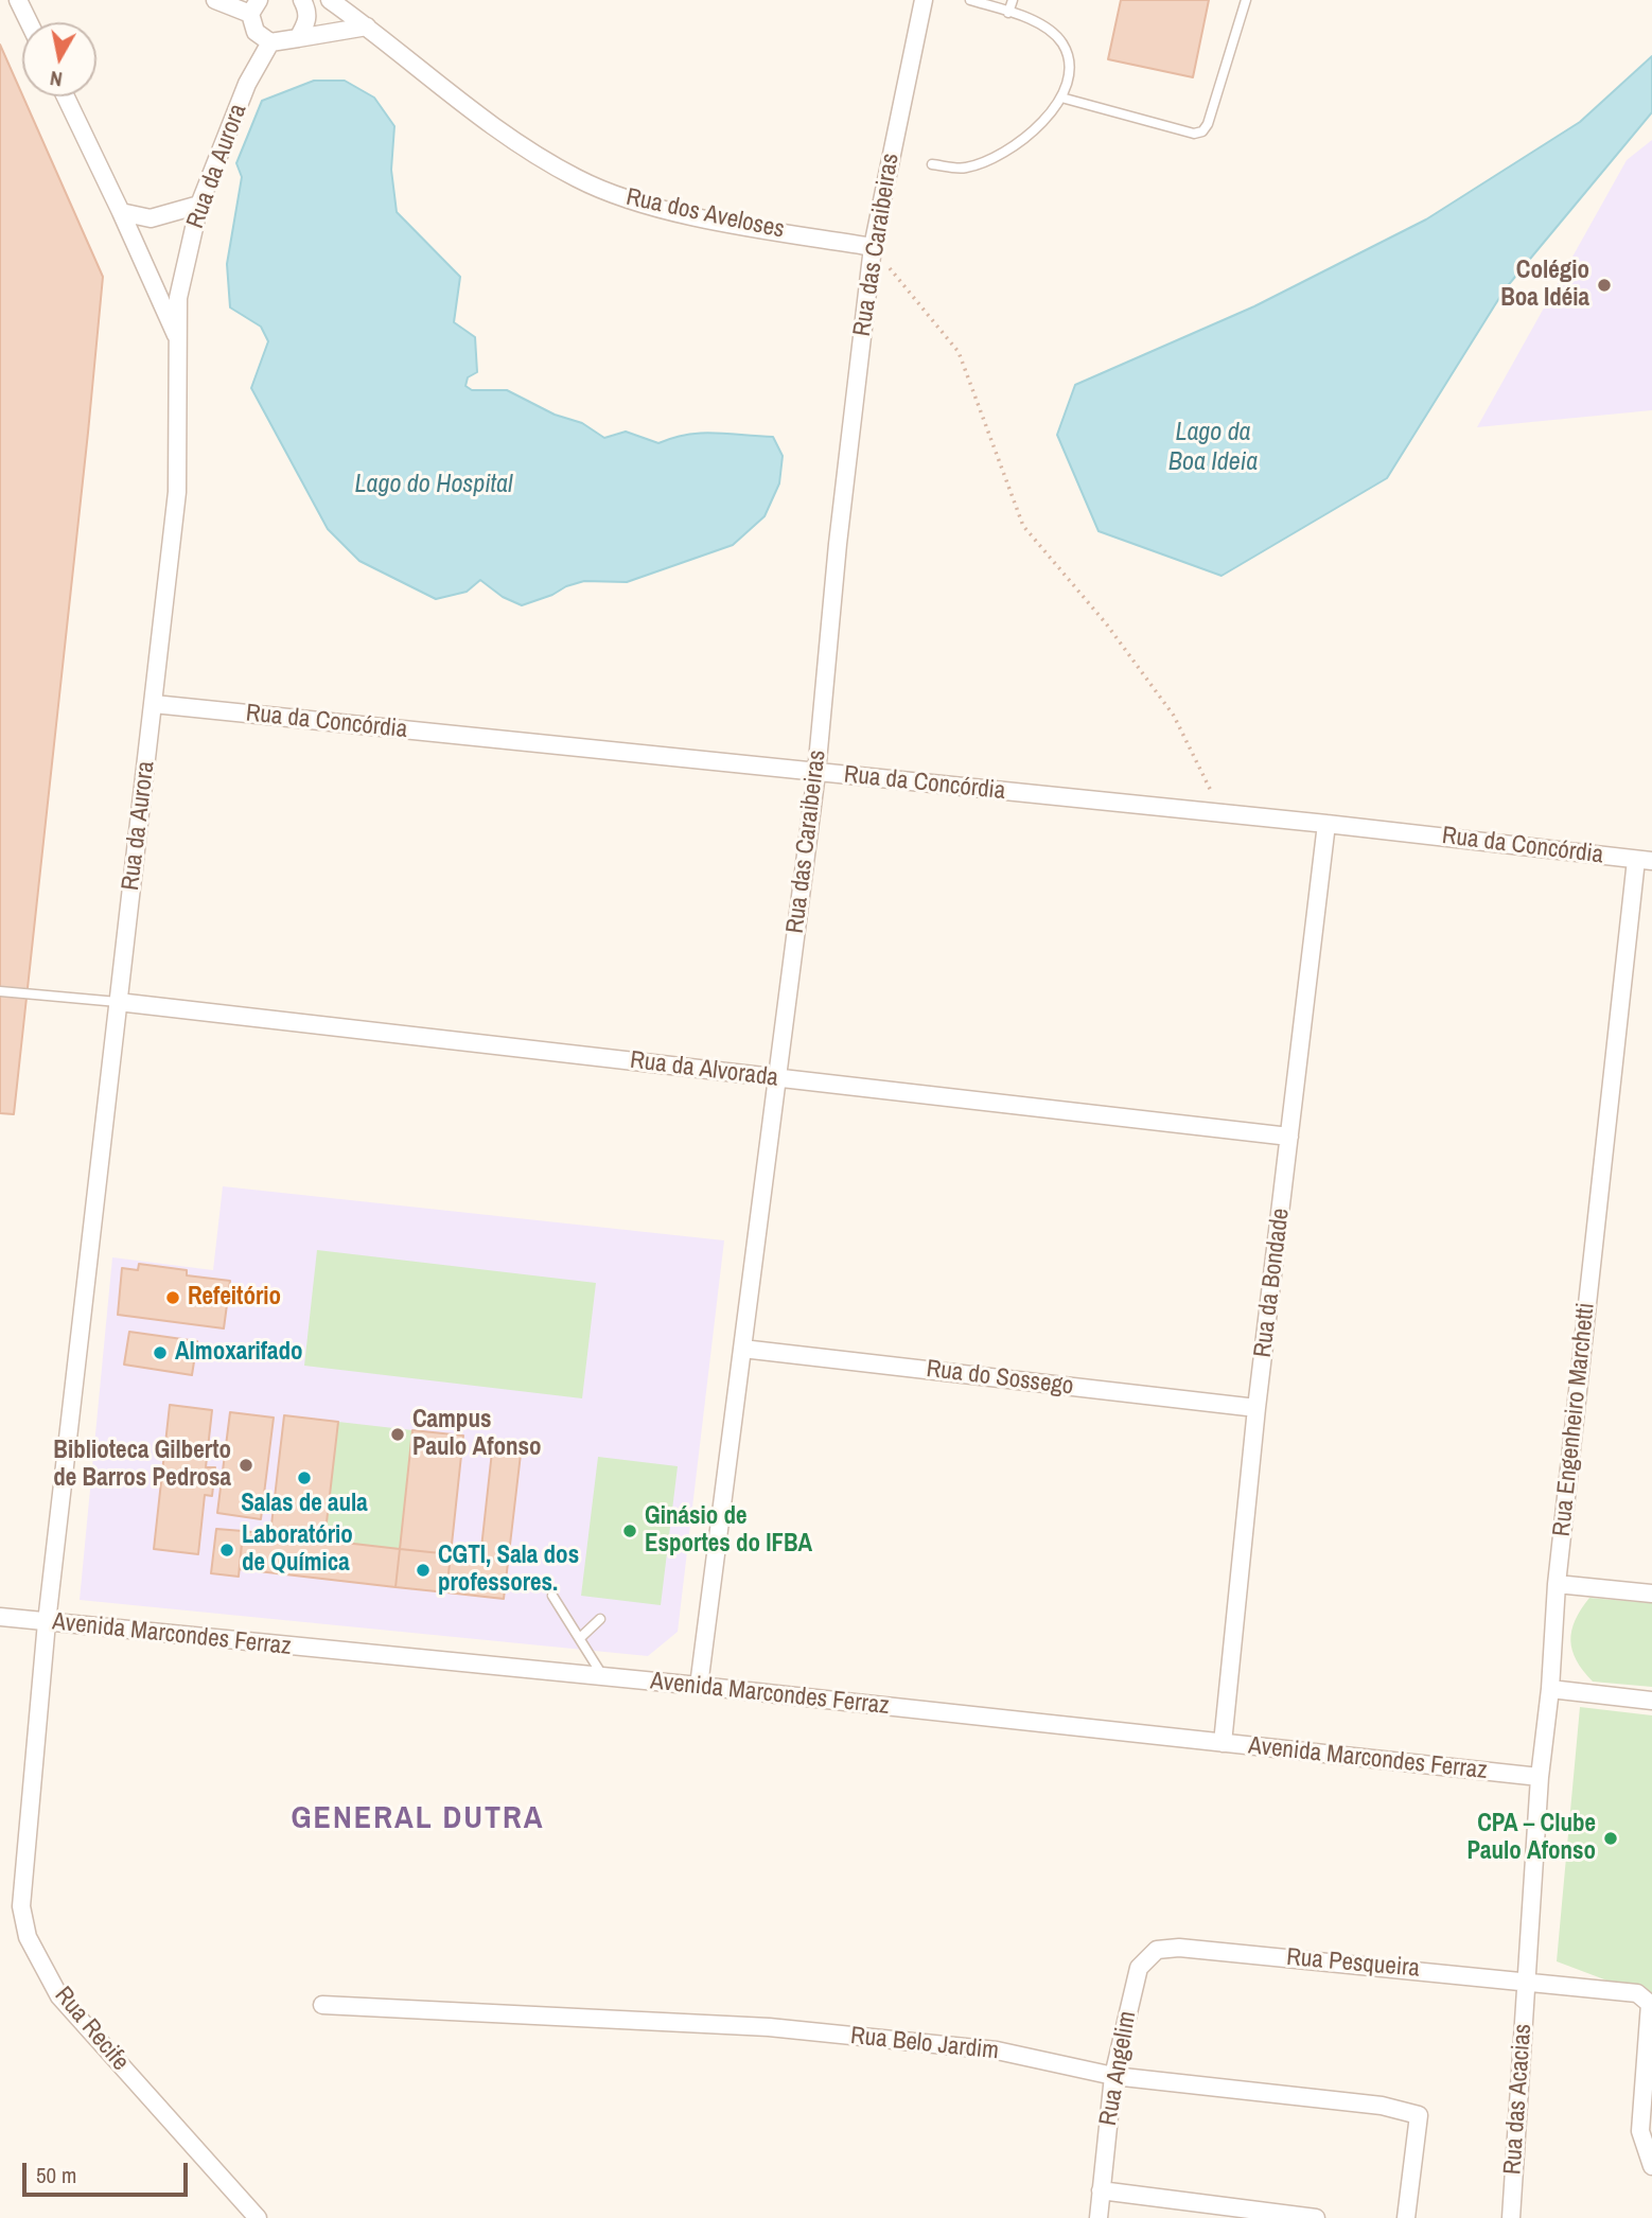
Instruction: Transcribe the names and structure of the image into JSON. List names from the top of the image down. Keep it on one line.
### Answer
{"streets":{"street":["Rua da Aurora","Rua dos Aveloses","Rua das Caraibeiras","Rua da Concórdia","Rua da Alvorada","Rua da Bondade","Rua do Sossego","Rua Engenheiro Marchetti","Avenida Marcondes Ferraz","Rua Pesqueira","Rua Recife","Rua Belo Jardim","Rua Angelim","Rua das Acacias"]},"crossings":[["Rua da Aurora","Rua da Concórdia"],["Rua da Aurora","Rua da Alvorada"],["Rua da Aurora","Avenida Marcondes Ferraz"],["Rua da Aurora","Rua Recife"],["Rua dos Aveloses","Rua das Caraibeiras"],["Rua das Caraibeiras","Rua da Concórdia"],["Rua das Caraibeiras","Rua da Alvorada"],["Rua das Caraibeiras","Rua do Sossego"],["Rua das Caraibeiras","Avenida Marcondes Ferraz"],["Rua da Concórdia","Rua da Bondade"],["Rua da Concórdia","Rua Engenheiro Marchetti"],["Rua da Alvorada","Rua da Bondade"],["Rua da Bondade","Rua do Sossego"],["Rua da Bondade","Avenida Marcondes Ferraz"],["Rua Engenheiro Marchetti","Avenida Marcondes Ferraz"],["Rua Engenheiro Marchetti","Rua Pesqueira"],["Rua Engenheiro Marchetti","Rua das Acacias"],["Avenida Marcondes Ferraz","Rua Recife"],["Rua Pesqueira","Rua Angelim"],["Rua Pesqueira","Rua das Acacias"],["Rua Belo Jardim","Rua Angelim"]],"districts":["GENERAL DUTRA"],"water":["Lago da Boa Ideia","Lago do Hospital"],"places":["Colégio Boa Idéia","Refeitório","Almoxarifado","Campus Paulo Afonso","Biblioteca Gilberto de Barros Pedrosa","Salas de aula","Ginásio de Esportes do IFBA","Laboratório de Química","CGTI, Sala dos professores.","CPA – Clube Paulo Afonso"],"scale_bar":"50 m","north":"bottom"}
